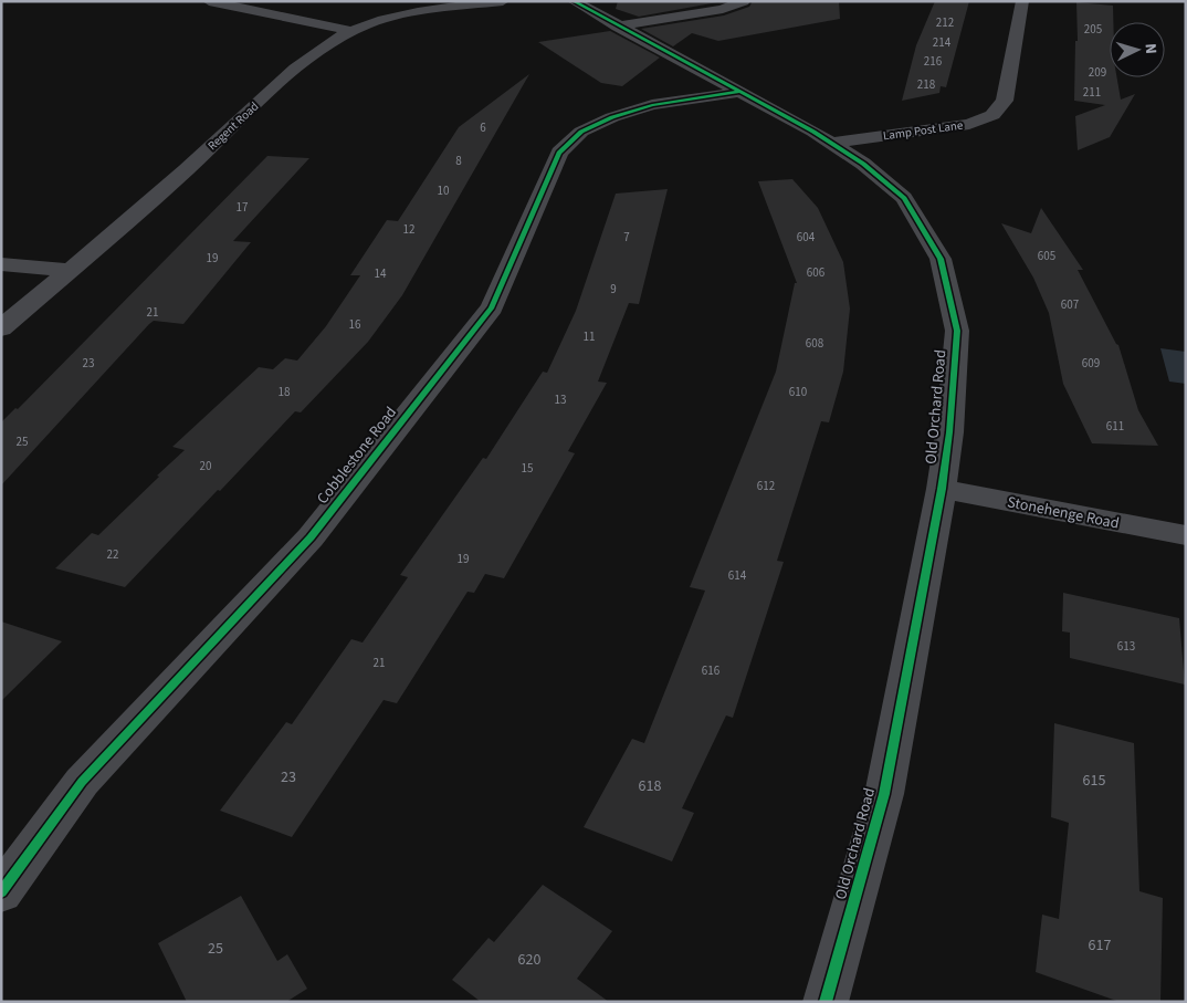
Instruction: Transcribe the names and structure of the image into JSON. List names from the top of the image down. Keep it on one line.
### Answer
{"streets":{"street":["Regent Road","Lamp Post Lane","Old Orchard Road","Cobblestone Road","Stonehenge Road"]},"crossings":[["Lamp Post Lane","Old Orchard Road"],["Old Orchard Road","Cobblestone Road"],["Old Orchard Road","Stonehenge Road"]],"house_numbers":["212","205","214","216","209","218","211","6","8","10","17","12","7","604","605","19","606","14","9","607","21","16","11","608","23","609","18","610","13","611","25","20","15","612","22","19","614","613","21","616","23","615","618","617","25","620"],"north":"right"}
